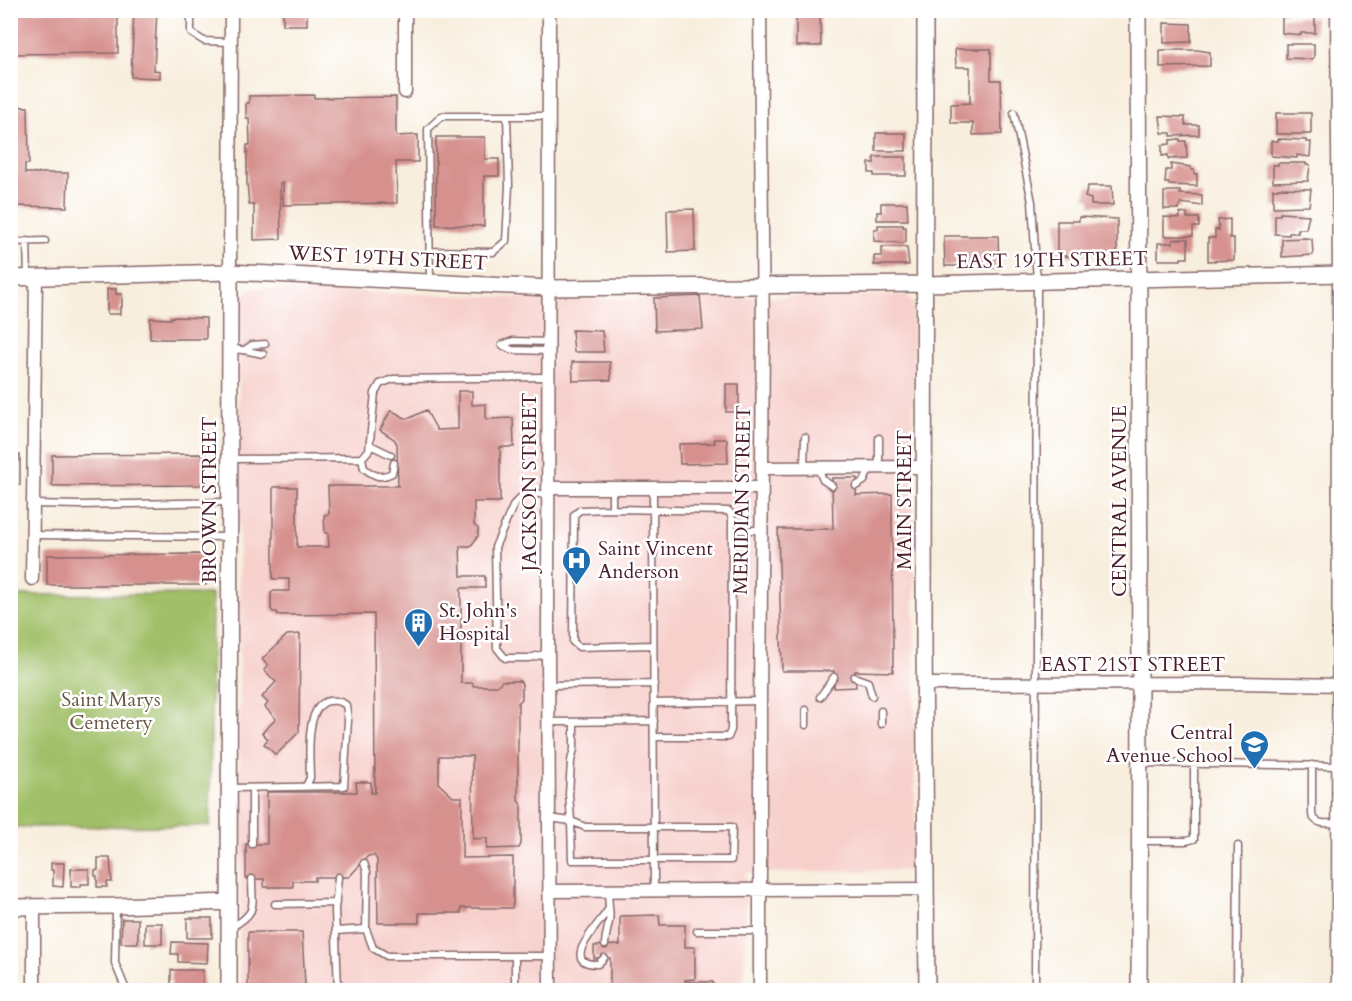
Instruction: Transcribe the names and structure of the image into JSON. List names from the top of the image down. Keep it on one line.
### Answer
{"streets":{"street":["WEST 19TH STREET","EAST 19TH STREET","JACKSON STREET","BROWN STREET","MERIDIAN STREET","MAIN STREET","CENTRAL AVENUE","EAST 21ST STREET"]},"crossings":[["WEST 19TH STREET","EAST 19TH STREET"],["WEST 19TH STREET","JACKSON STREET"],["WEST 19TH STREET","BROWN STREET"],["WEST 19TH STREET","MERIDIAN STREET"],["EAST 19TH STREET","MERIDIAN STREET"],["EAST 19TH STREET","MAIN STREET"],["EAST 19TH STREET","CENTRAL AVENUE"],["MAIN STREET","EAST 21ST STREET"],["CENTRAL AVENUE","EAST 21ST STREET"]],"parks":["Saint Marys Cemetery"],"places":{"hospital":["Saint Vincent Anderson"],"building":["St. John's Hospital"],"school or university":["Central Avenue School"]}}
